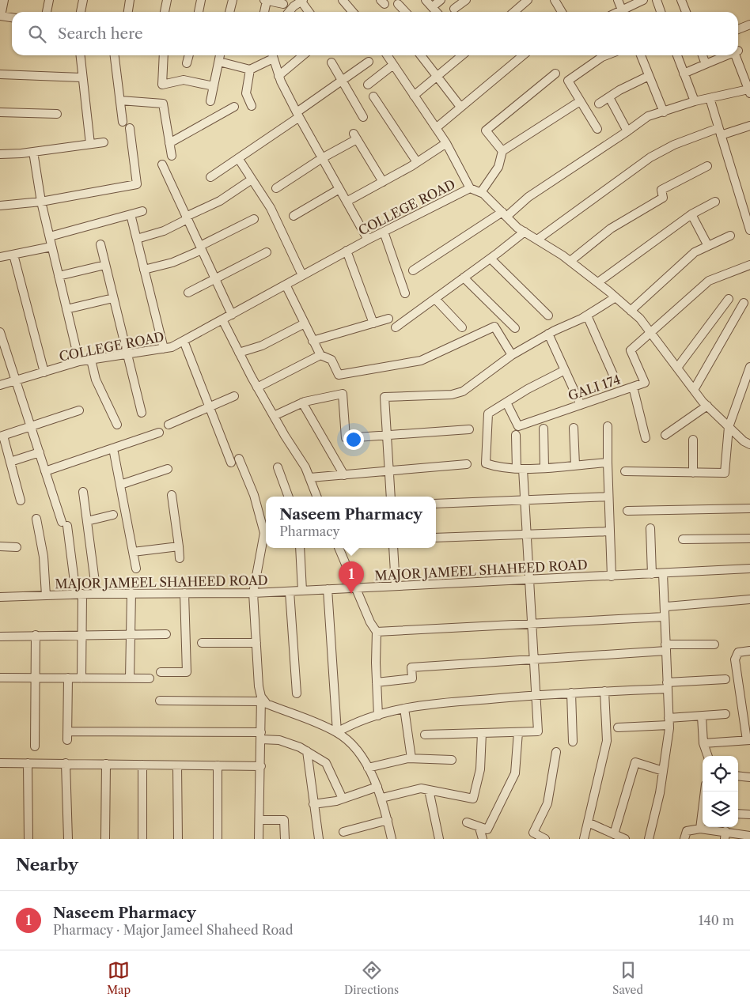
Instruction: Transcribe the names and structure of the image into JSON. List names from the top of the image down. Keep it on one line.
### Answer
{"streets":{"street":["COLLEGE ROAD","GALI 174","MAJOR JAMEEL SHAHEED ROAD"]},"crossings":[["COLLEGE ROAD","GALI 174"]],"page":{"search":"Search here","popup":["Naseem Pharmacy","Pharmacy"],"pins":"1","heading":"Nearby","list":[{"mark":"1","name":"Naseem Pharmacy","note":"Pharmacy · Major Jameel Shaheed Road","value":"140 m"}],"nav":["Map","Directions","Saved"]}}
